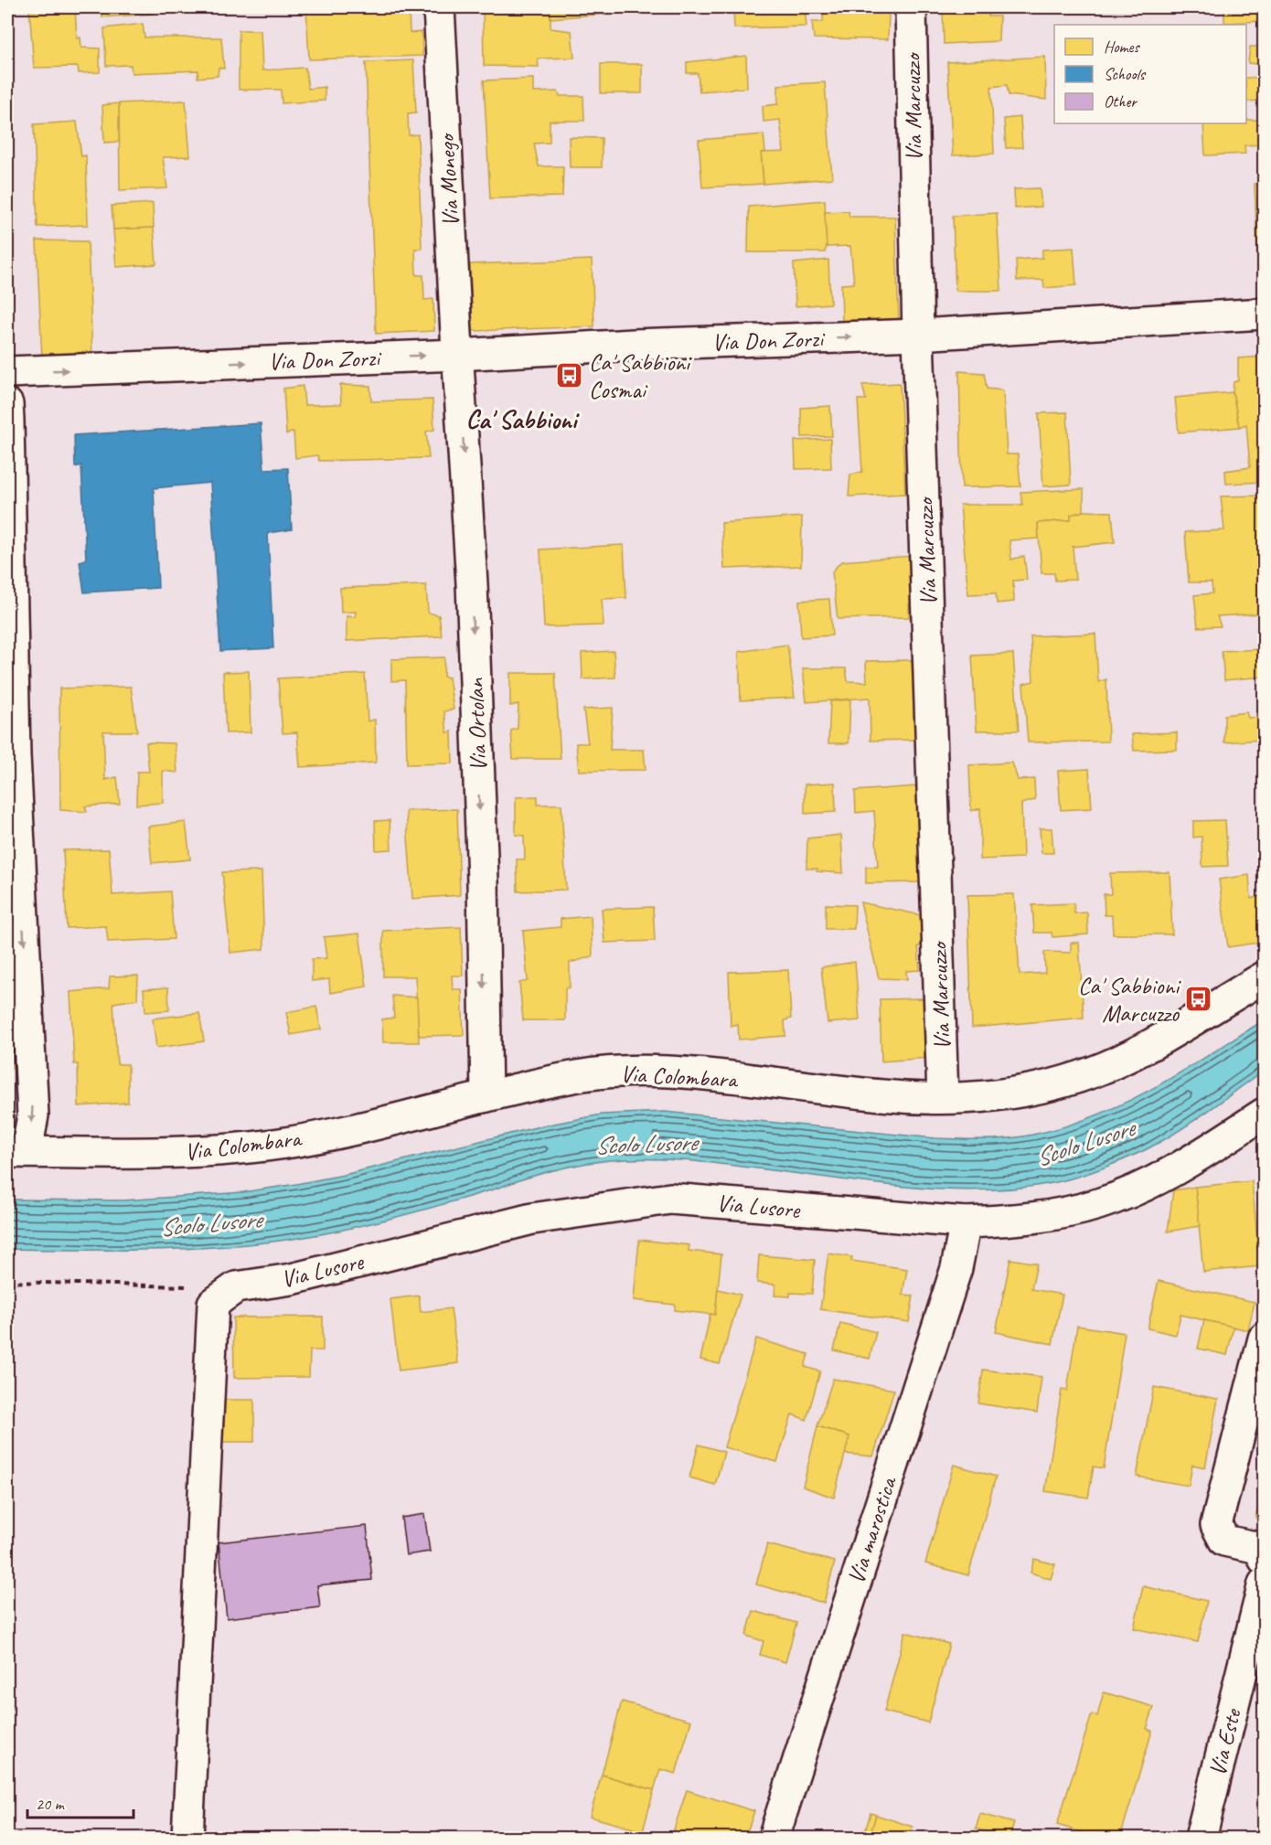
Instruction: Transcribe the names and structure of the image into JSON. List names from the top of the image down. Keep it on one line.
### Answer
{"streets":{"street":["Via Marcuzzo","Via Monego","Via Don Zorzi","Via Ortolan","Via Colombara","Via Lusore","Via marostica","Via Este"]},"crossings":[["Via Marcuzzo","Via Don Zorzi"],["Via Marcuzzo","Via Colombara"],["Via Monego","Via Don Zorzi"],["Via Monego","Via Ortolan"],["Via Don Zorzi","Via Ortolan"],["Via Ortolan","Via Colombara"],["Via Lusore","Via marostica"]],"one_way":["Via Don Zorzi","Via Ortolan"],"districts":["Ca' Sabbioni"],"water":["Scolo Lusore"],"places":{"bus stop":["Ca' Sabbioni Cosmai","Ca' Sabbioni Marcuzzo"]},"legend":["Homes","Schools","Other"],"scale_bar":"20 m"}
